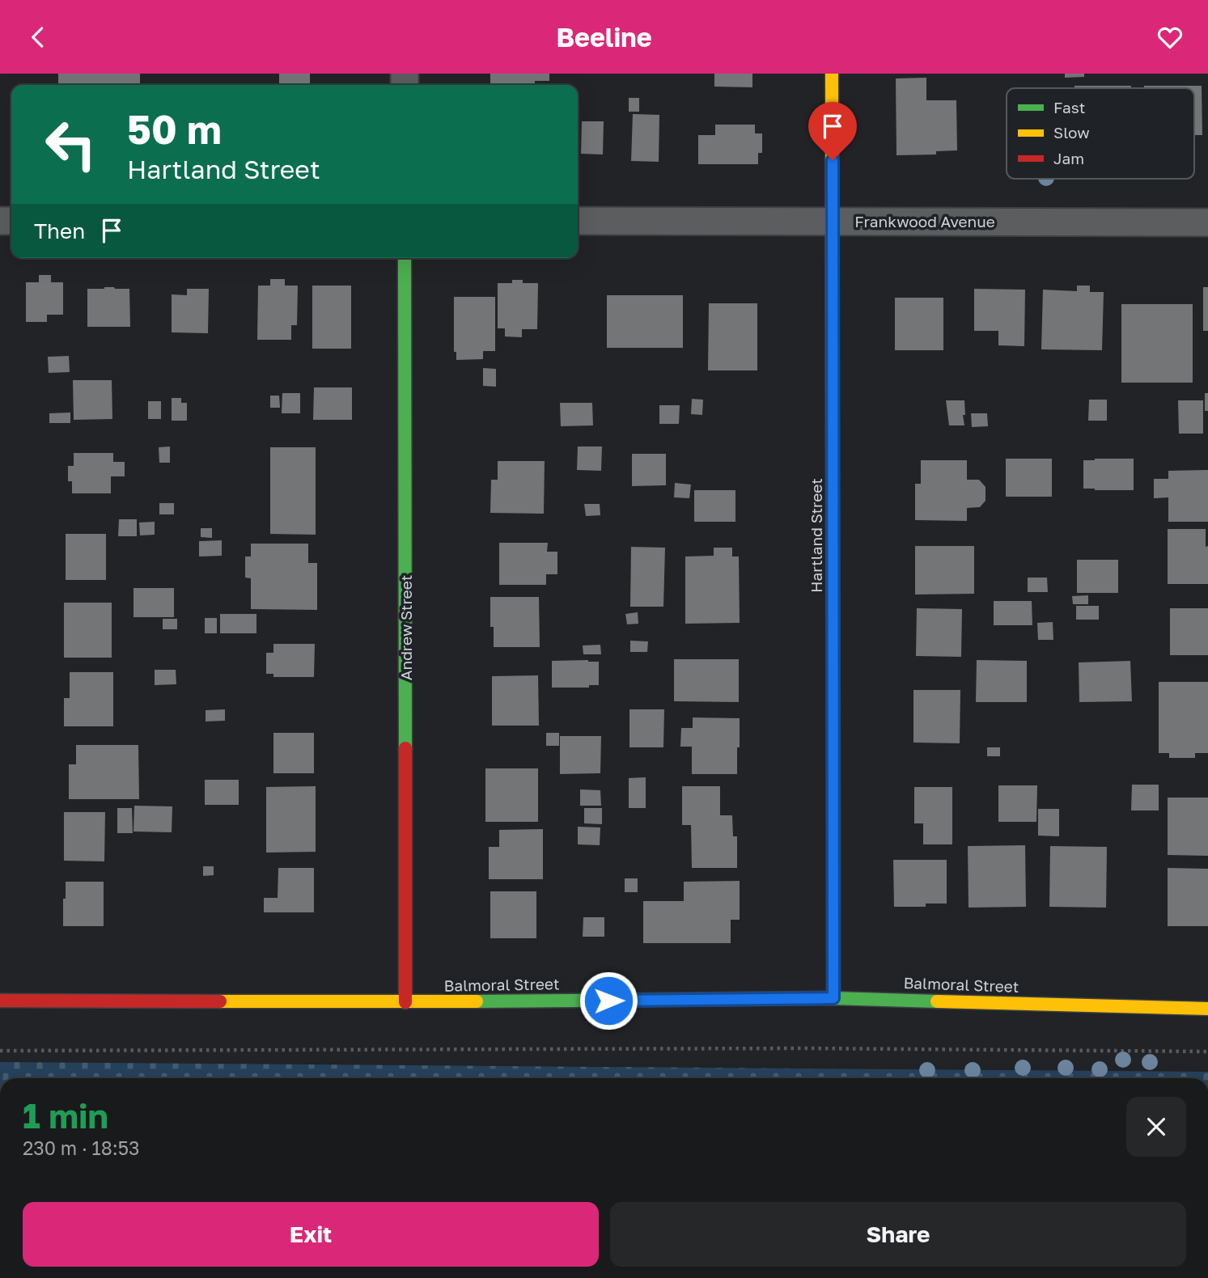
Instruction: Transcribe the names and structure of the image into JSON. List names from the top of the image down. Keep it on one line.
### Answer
{"streets":{"street":["Frankwood Avenue","Hartland Street","Andrew Street","Balmoral Street"]},"crossings":[["Frankwood Avenue","Hartland Street"],["Hartland Street","Balmoral Street"],["Andrew Street","Balmoral Street"]],"legend":["Fast","Slow","Jam"],"page":{"header":"Beeline","turn":["50 m","Hartland Street"],"then":"Then","heading":["1 min","230 m · 18:53"],"buttons":["Exit","Share"]}}
